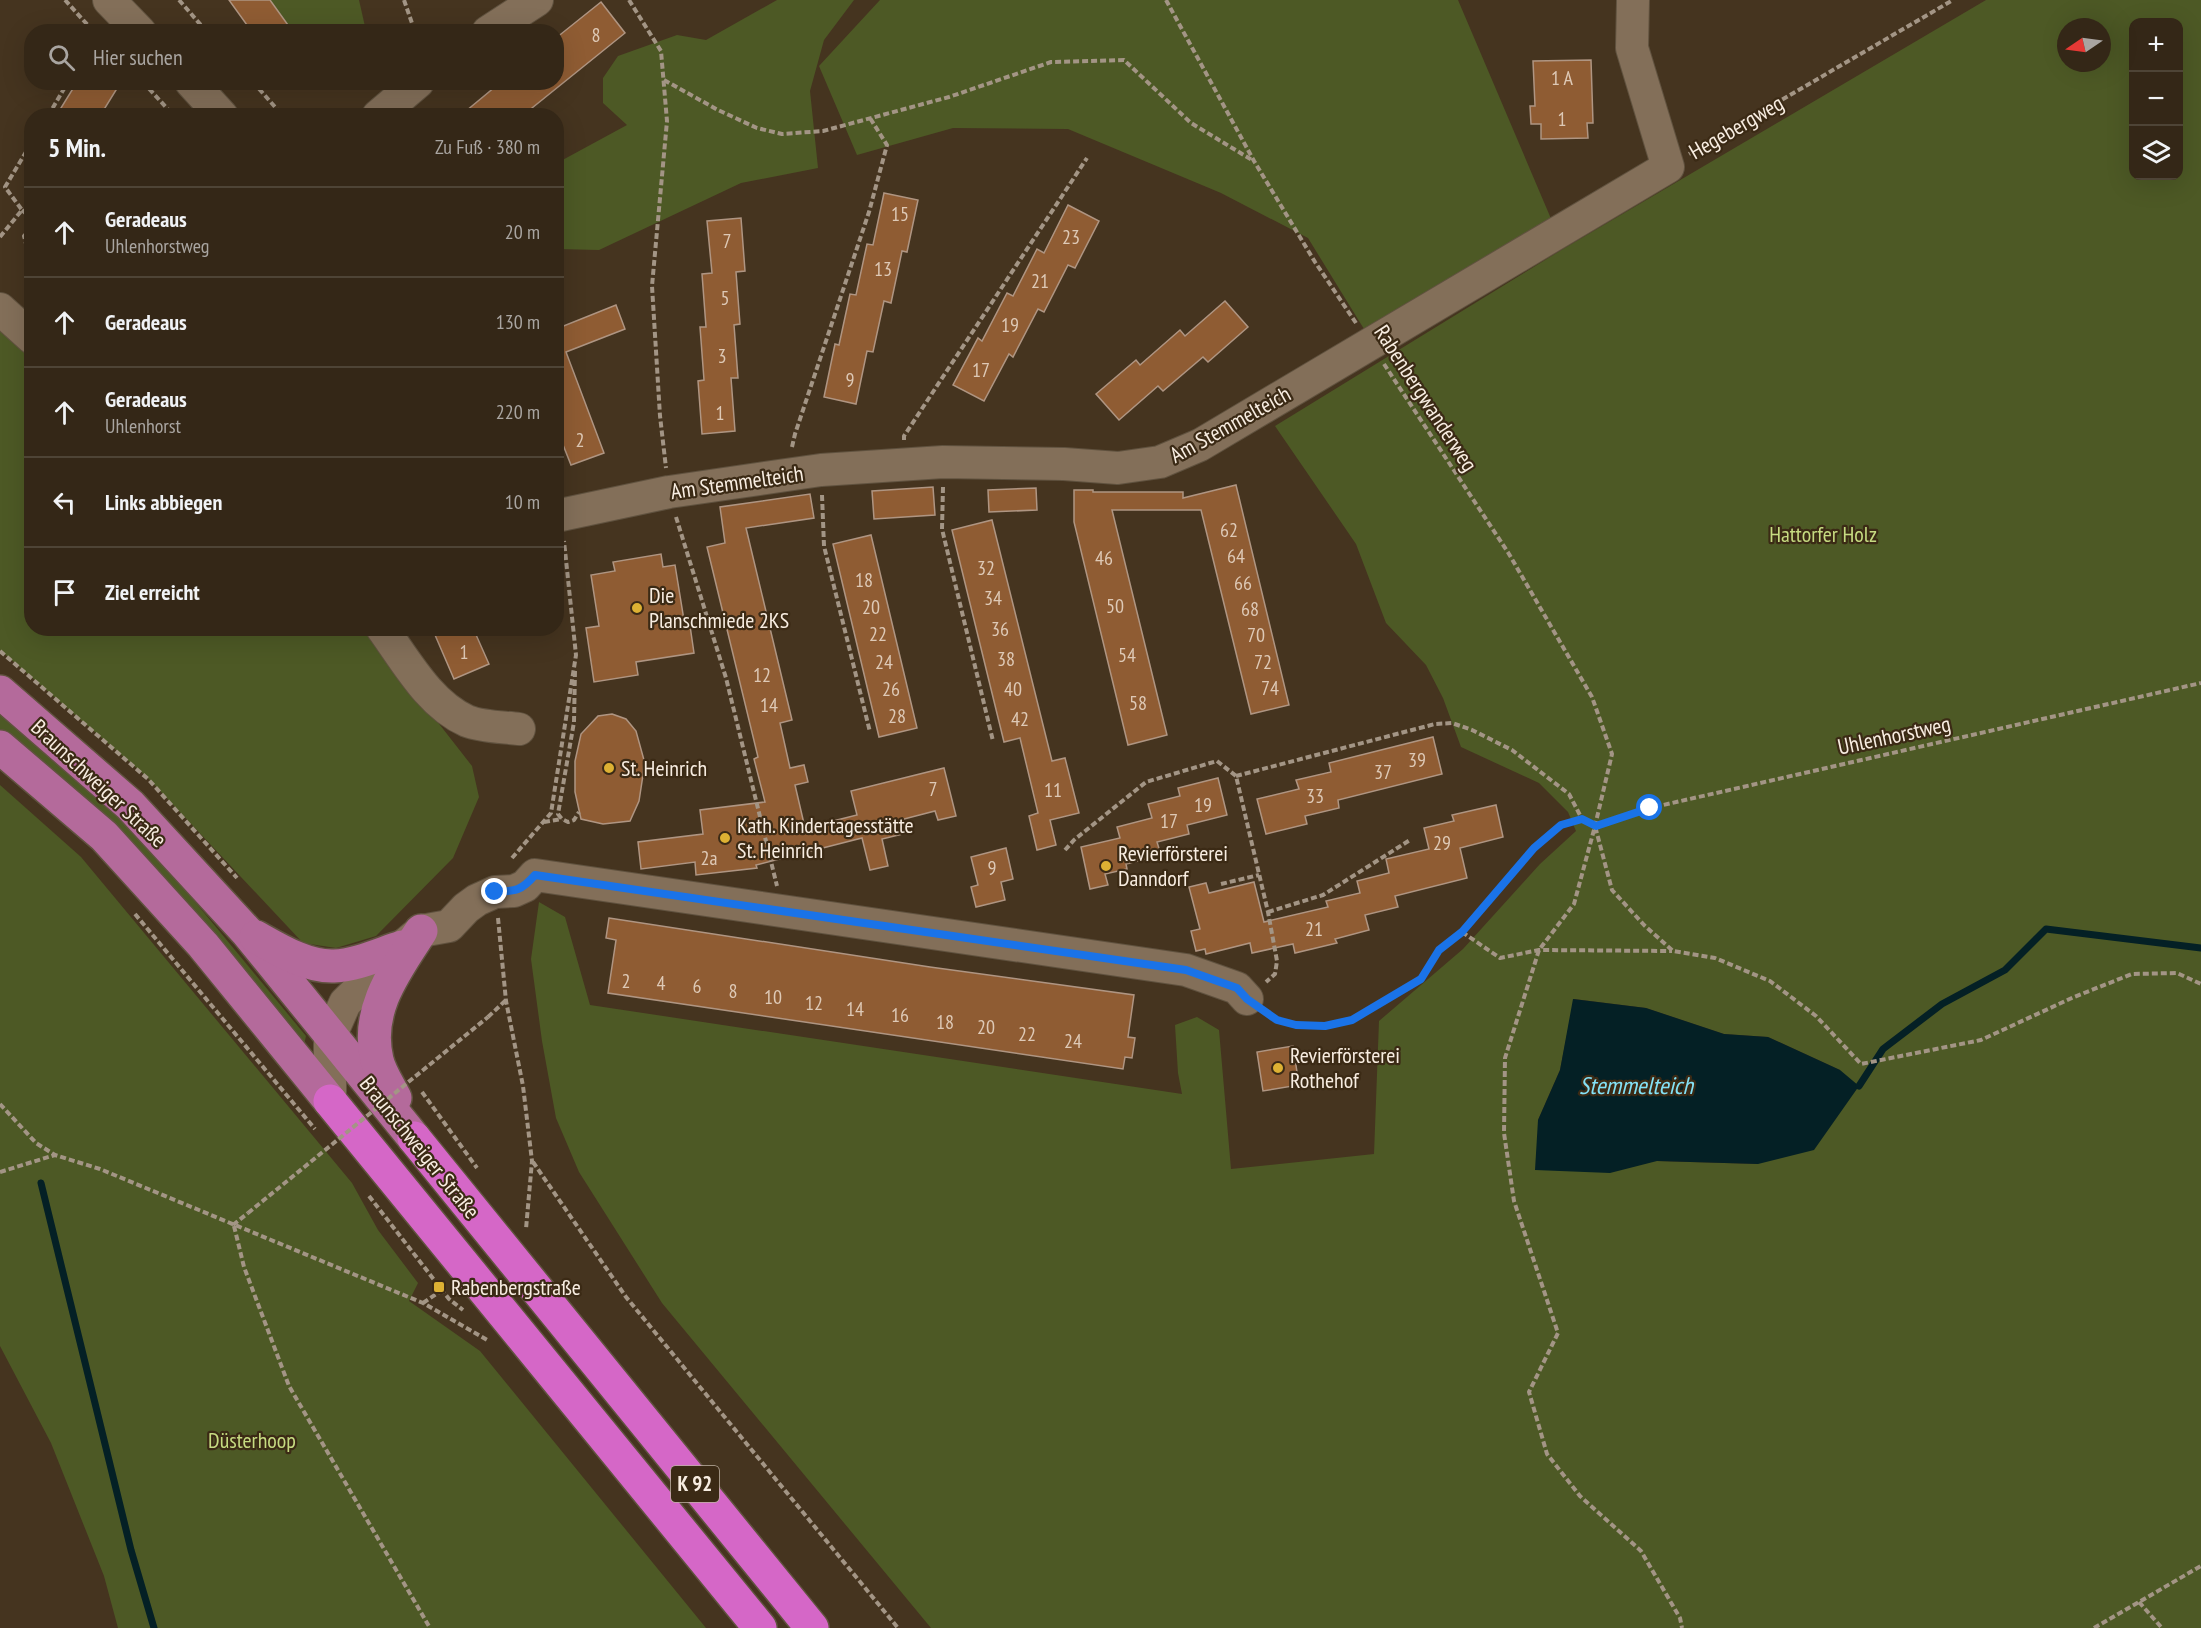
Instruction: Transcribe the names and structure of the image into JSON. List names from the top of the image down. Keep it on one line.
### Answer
{"streets":{"highway":["Braunschweiger Straße","K 92"],"street":["Hegebergweg","Am Stemmelteich"],"path":["Rabenbergwanderweg","Uhlenhorstweg"]},"crossings":[["Hegebergweg","Am Stemmelteich"],["Rabenbergwanderweg","Am Stemmelteich"],["Rabenbergwanderweg","Uhlenhorstweg"]],"water":["Stemmelteich"],"parks":["Hattorfer Holz","Düsterhoop"],"places":{"other":["Die Planschmiede 2KS","St. Heinrich","Kath. Kindertagesstätte St. Heinrich","Revierförsterei Danndorf","Revierförsterei Rothehof"],"transit":["Rabenbergstraße"]},"house_numbers":["8","1 A","1","15","23","7","13","21","5","19","3","17","9","1","2","62","64","46","32","18","66","34","50","20","68","36","22","70","1","54","38","24","72","12","74","26","40","58","14","28","42","39","37","7","11","33","19","17","29","2a","9","21","2","4","6","8","10","12","14","16","18","20","22","24"],"north":"left","page":{"map_buttons":["+","−"],"search":"Hier suchen","heading":["5 Min.","Zu Fuß · 380 m"],"list":[["Geradeaus","Uhlenhorstweg","20 m"],["Geradeaus","130 m"],["Geradeaus","Uhlenhorst","220 m"],["Links abbiegen","10 m"],"Ziel erreicht"]}}
